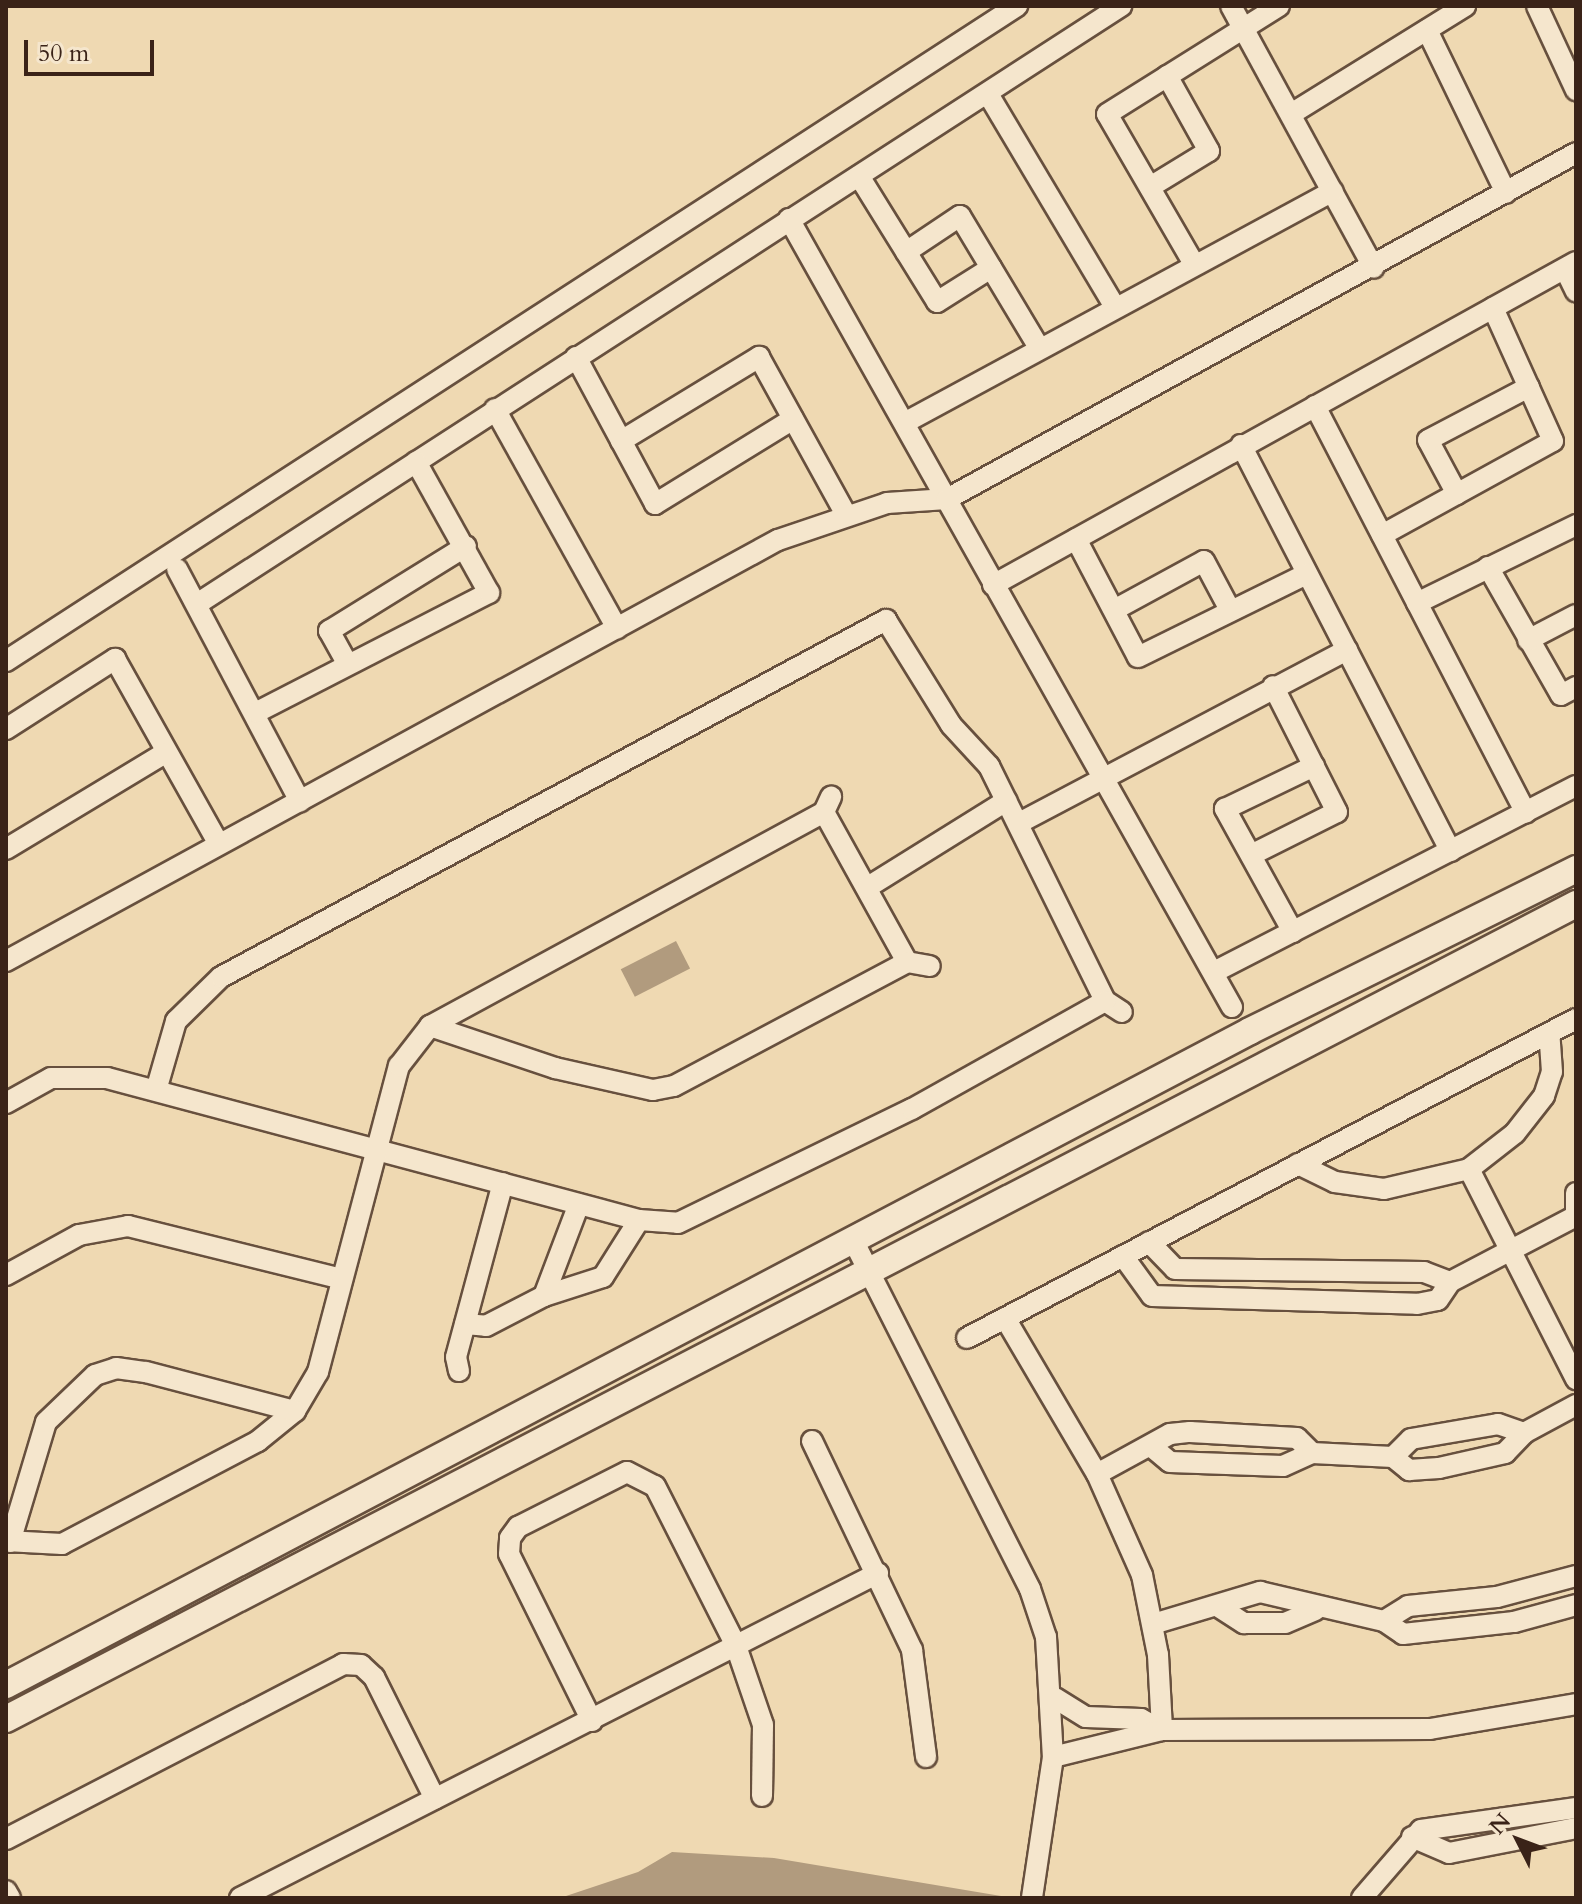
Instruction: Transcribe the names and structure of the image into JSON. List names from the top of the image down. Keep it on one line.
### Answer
{"scale_bar":"50 m","north":"top left"}
